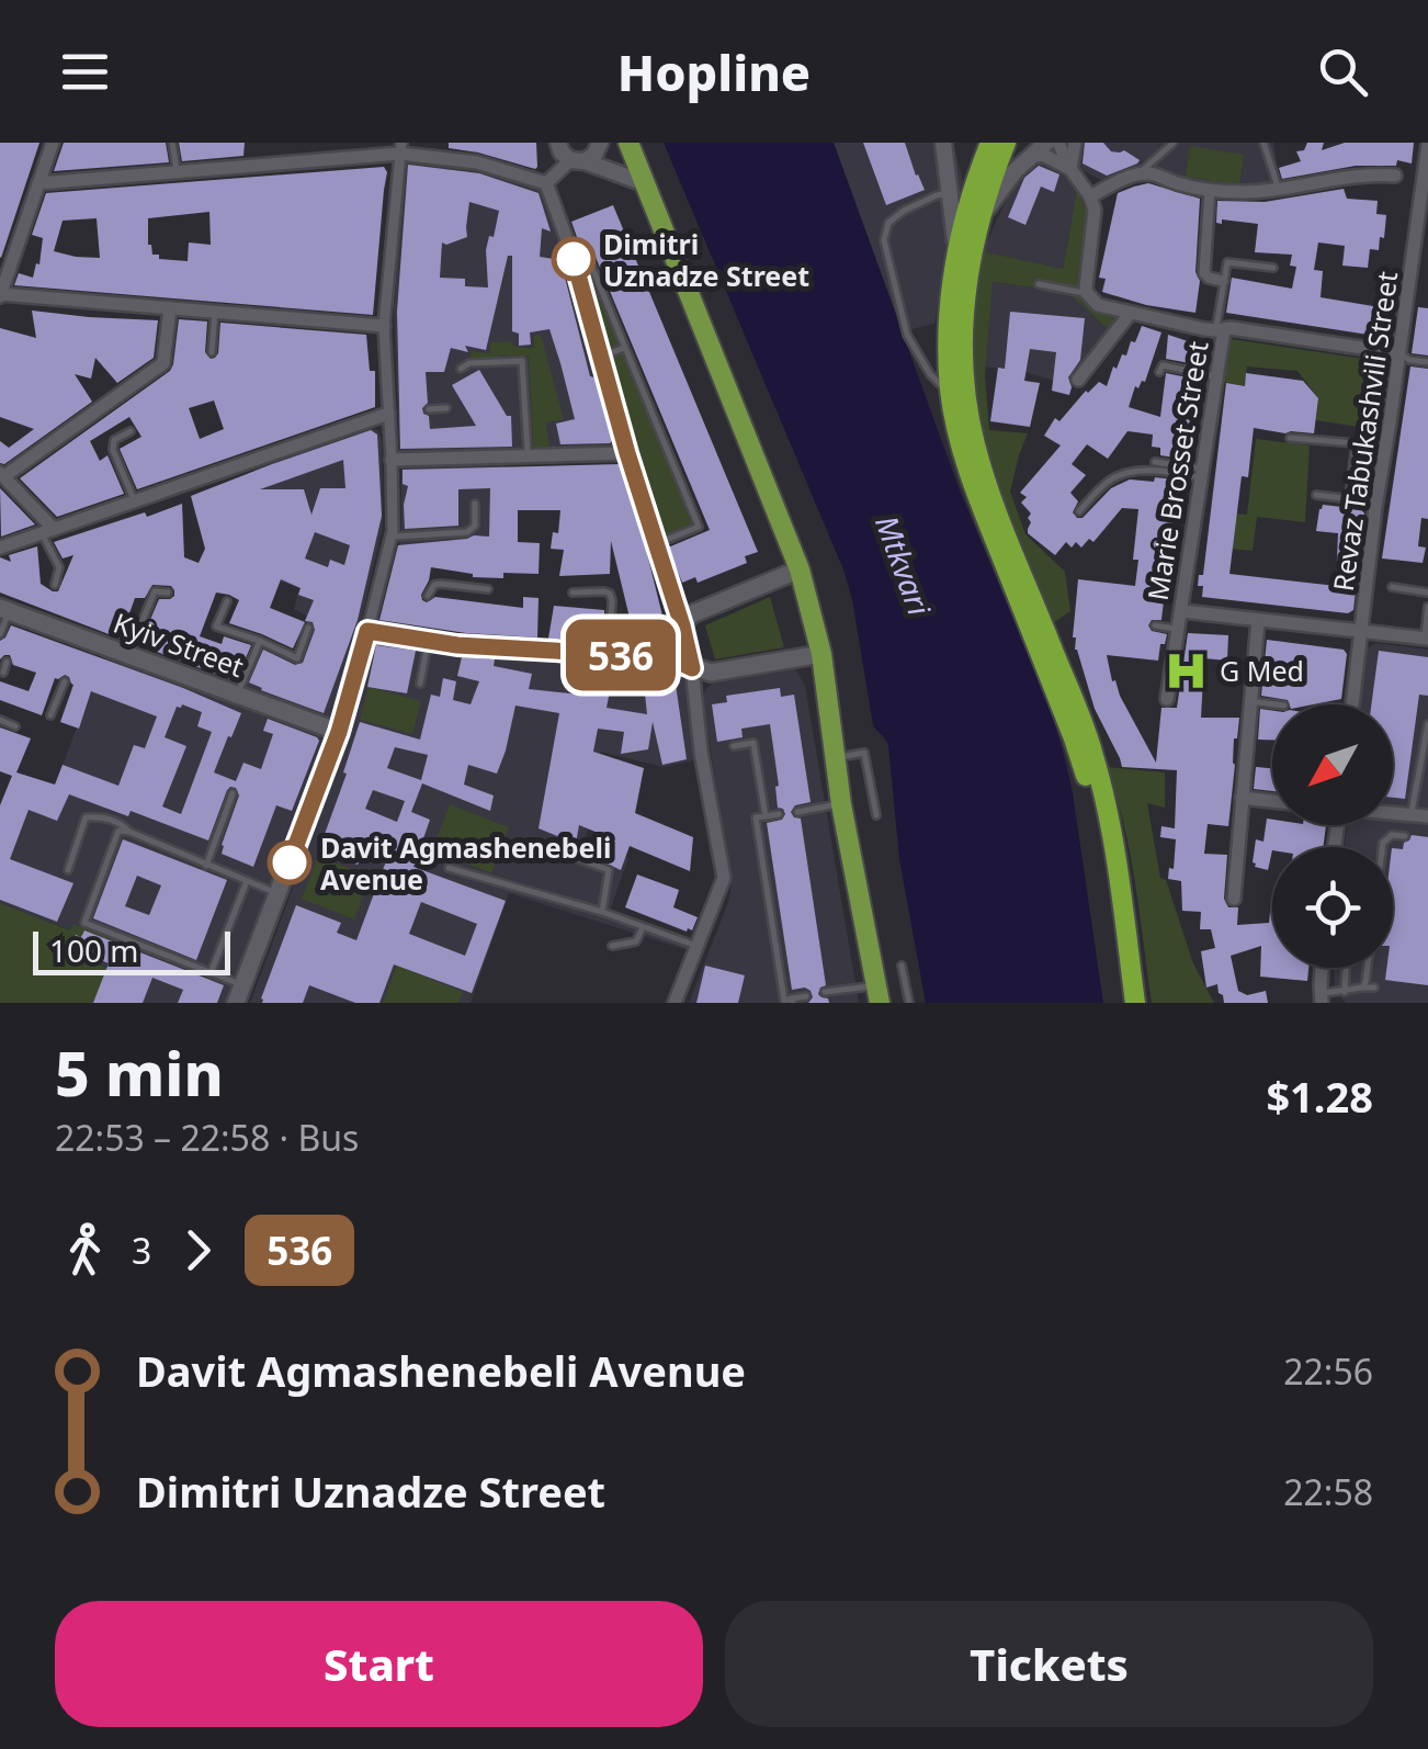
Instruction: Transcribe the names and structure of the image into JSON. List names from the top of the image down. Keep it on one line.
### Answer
{"streets":{"main road":["Kyiv Street"],"street":["Revaz Tabukashvili Street","Marie Brosset Street"]},"water":["Mtkvari"],"places":{"other":["Dimitri Uznadze Street","Davit Agmashenebeli Avenue"],"hospital":["G Med"]},"lines":["bus line 536"],"scale_bar":"100 m","north":"bottom left","page":{"header":"Hopline","on_map":"536","scale":"100 m","heading":["5 min","22:53 – 22:58 · Bus","$1.28"],"legs":["3","536"],"list":[{"name":"Davit Agmashenebeli Avenue","value":"22:56"},{"name":"Dimitri Uznadze Street","value":"22:58"}],"buttons":["Start","Tickets"]}}
